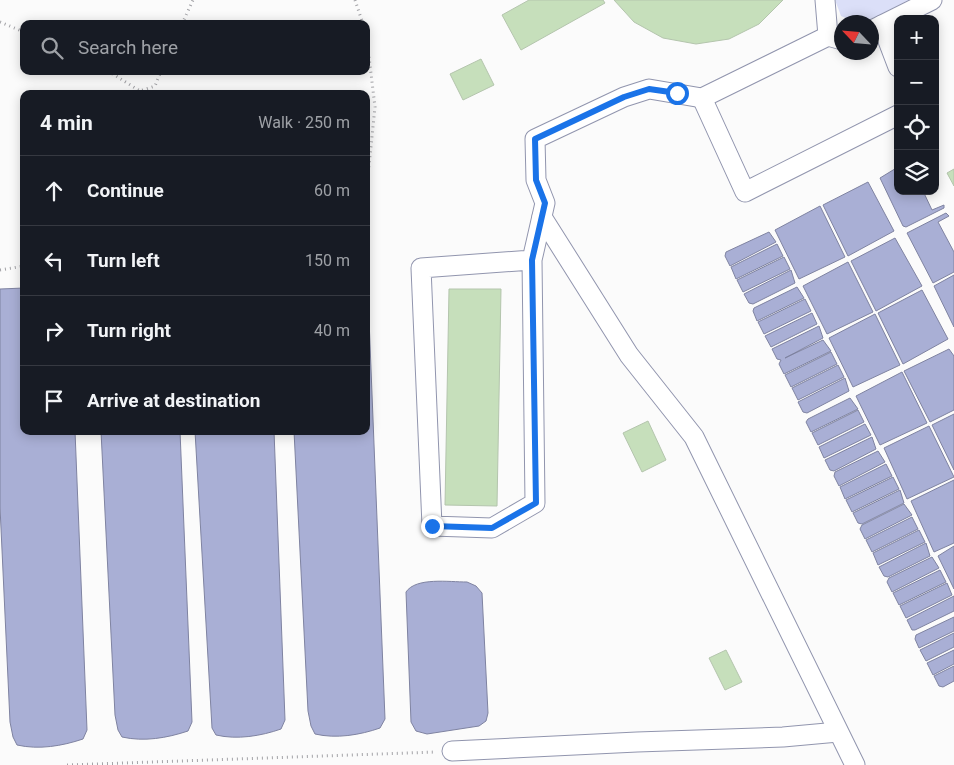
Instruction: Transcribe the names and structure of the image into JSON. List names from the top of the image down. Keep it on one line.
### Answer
{"north":"top left","page":{"map_buttons":["+","−"],"search":"Search here","heading":["4 min","Walk · 250 m"],"list":[["Continue","60 m"],["Turn left","150 m"],["Turn right","40 m"],"Arrive at destination"]}}
